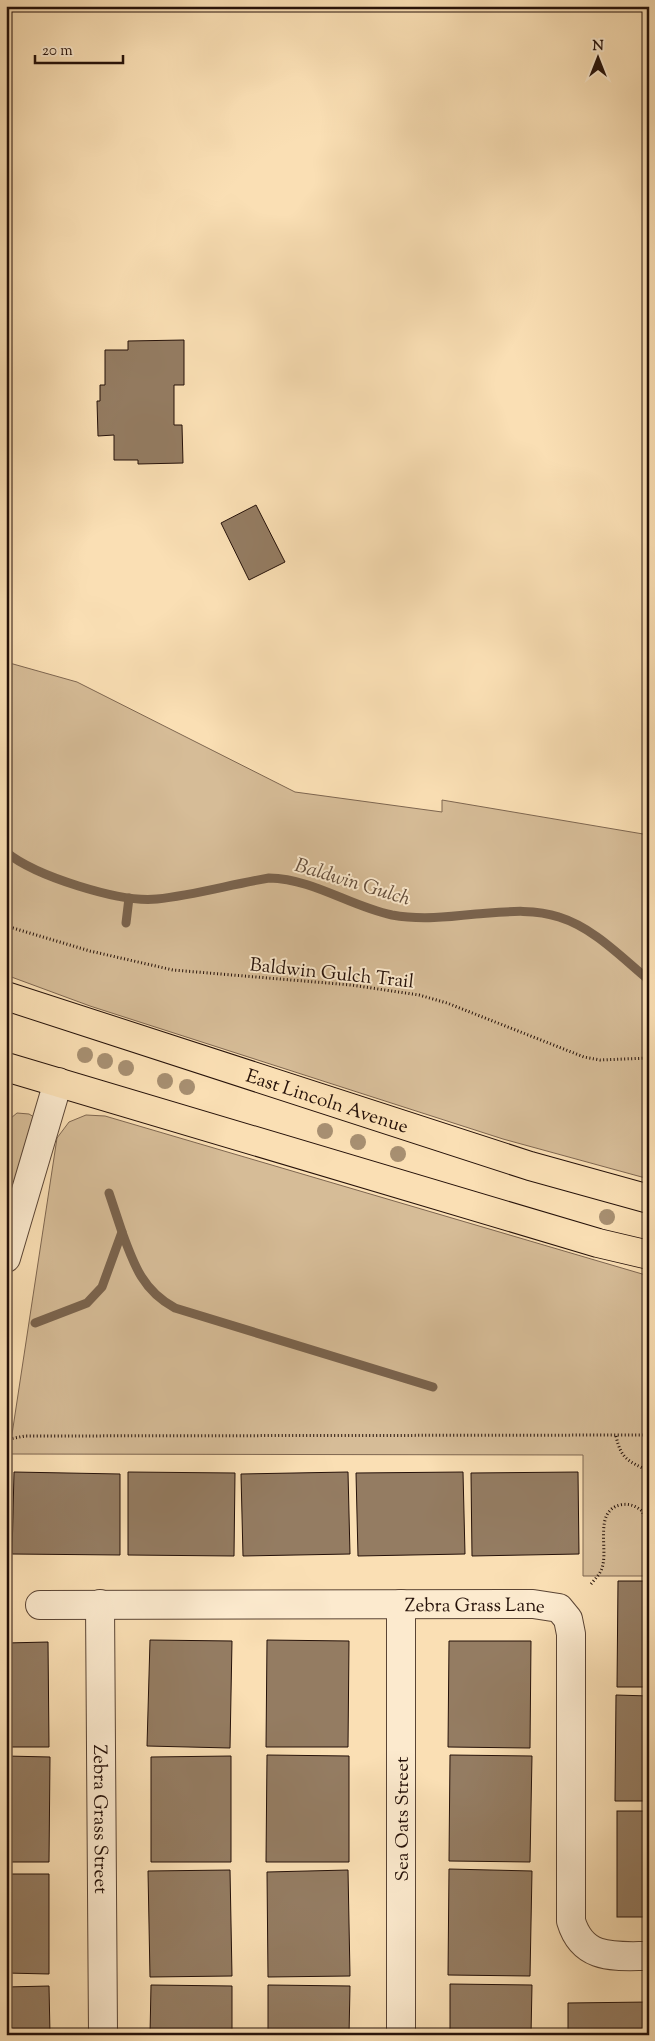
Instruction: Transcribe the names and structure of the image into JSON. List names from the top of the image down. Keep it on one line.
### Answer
{"streets":{"main road":["East Lincoln Avenue"],"street":["Zebra Grass Lane","Zebra Grass Street","Sea Oats Street"],"path":["Baldwin Gulch Trail"]},"crossings":[["Zebra Grass Lane","Zebra Grass Street"],["Zebra Grass Lane","Sea Oats Street"]],"water":["Baldwin Gulch"],"scale_bar":"20 m","north":"top"}
